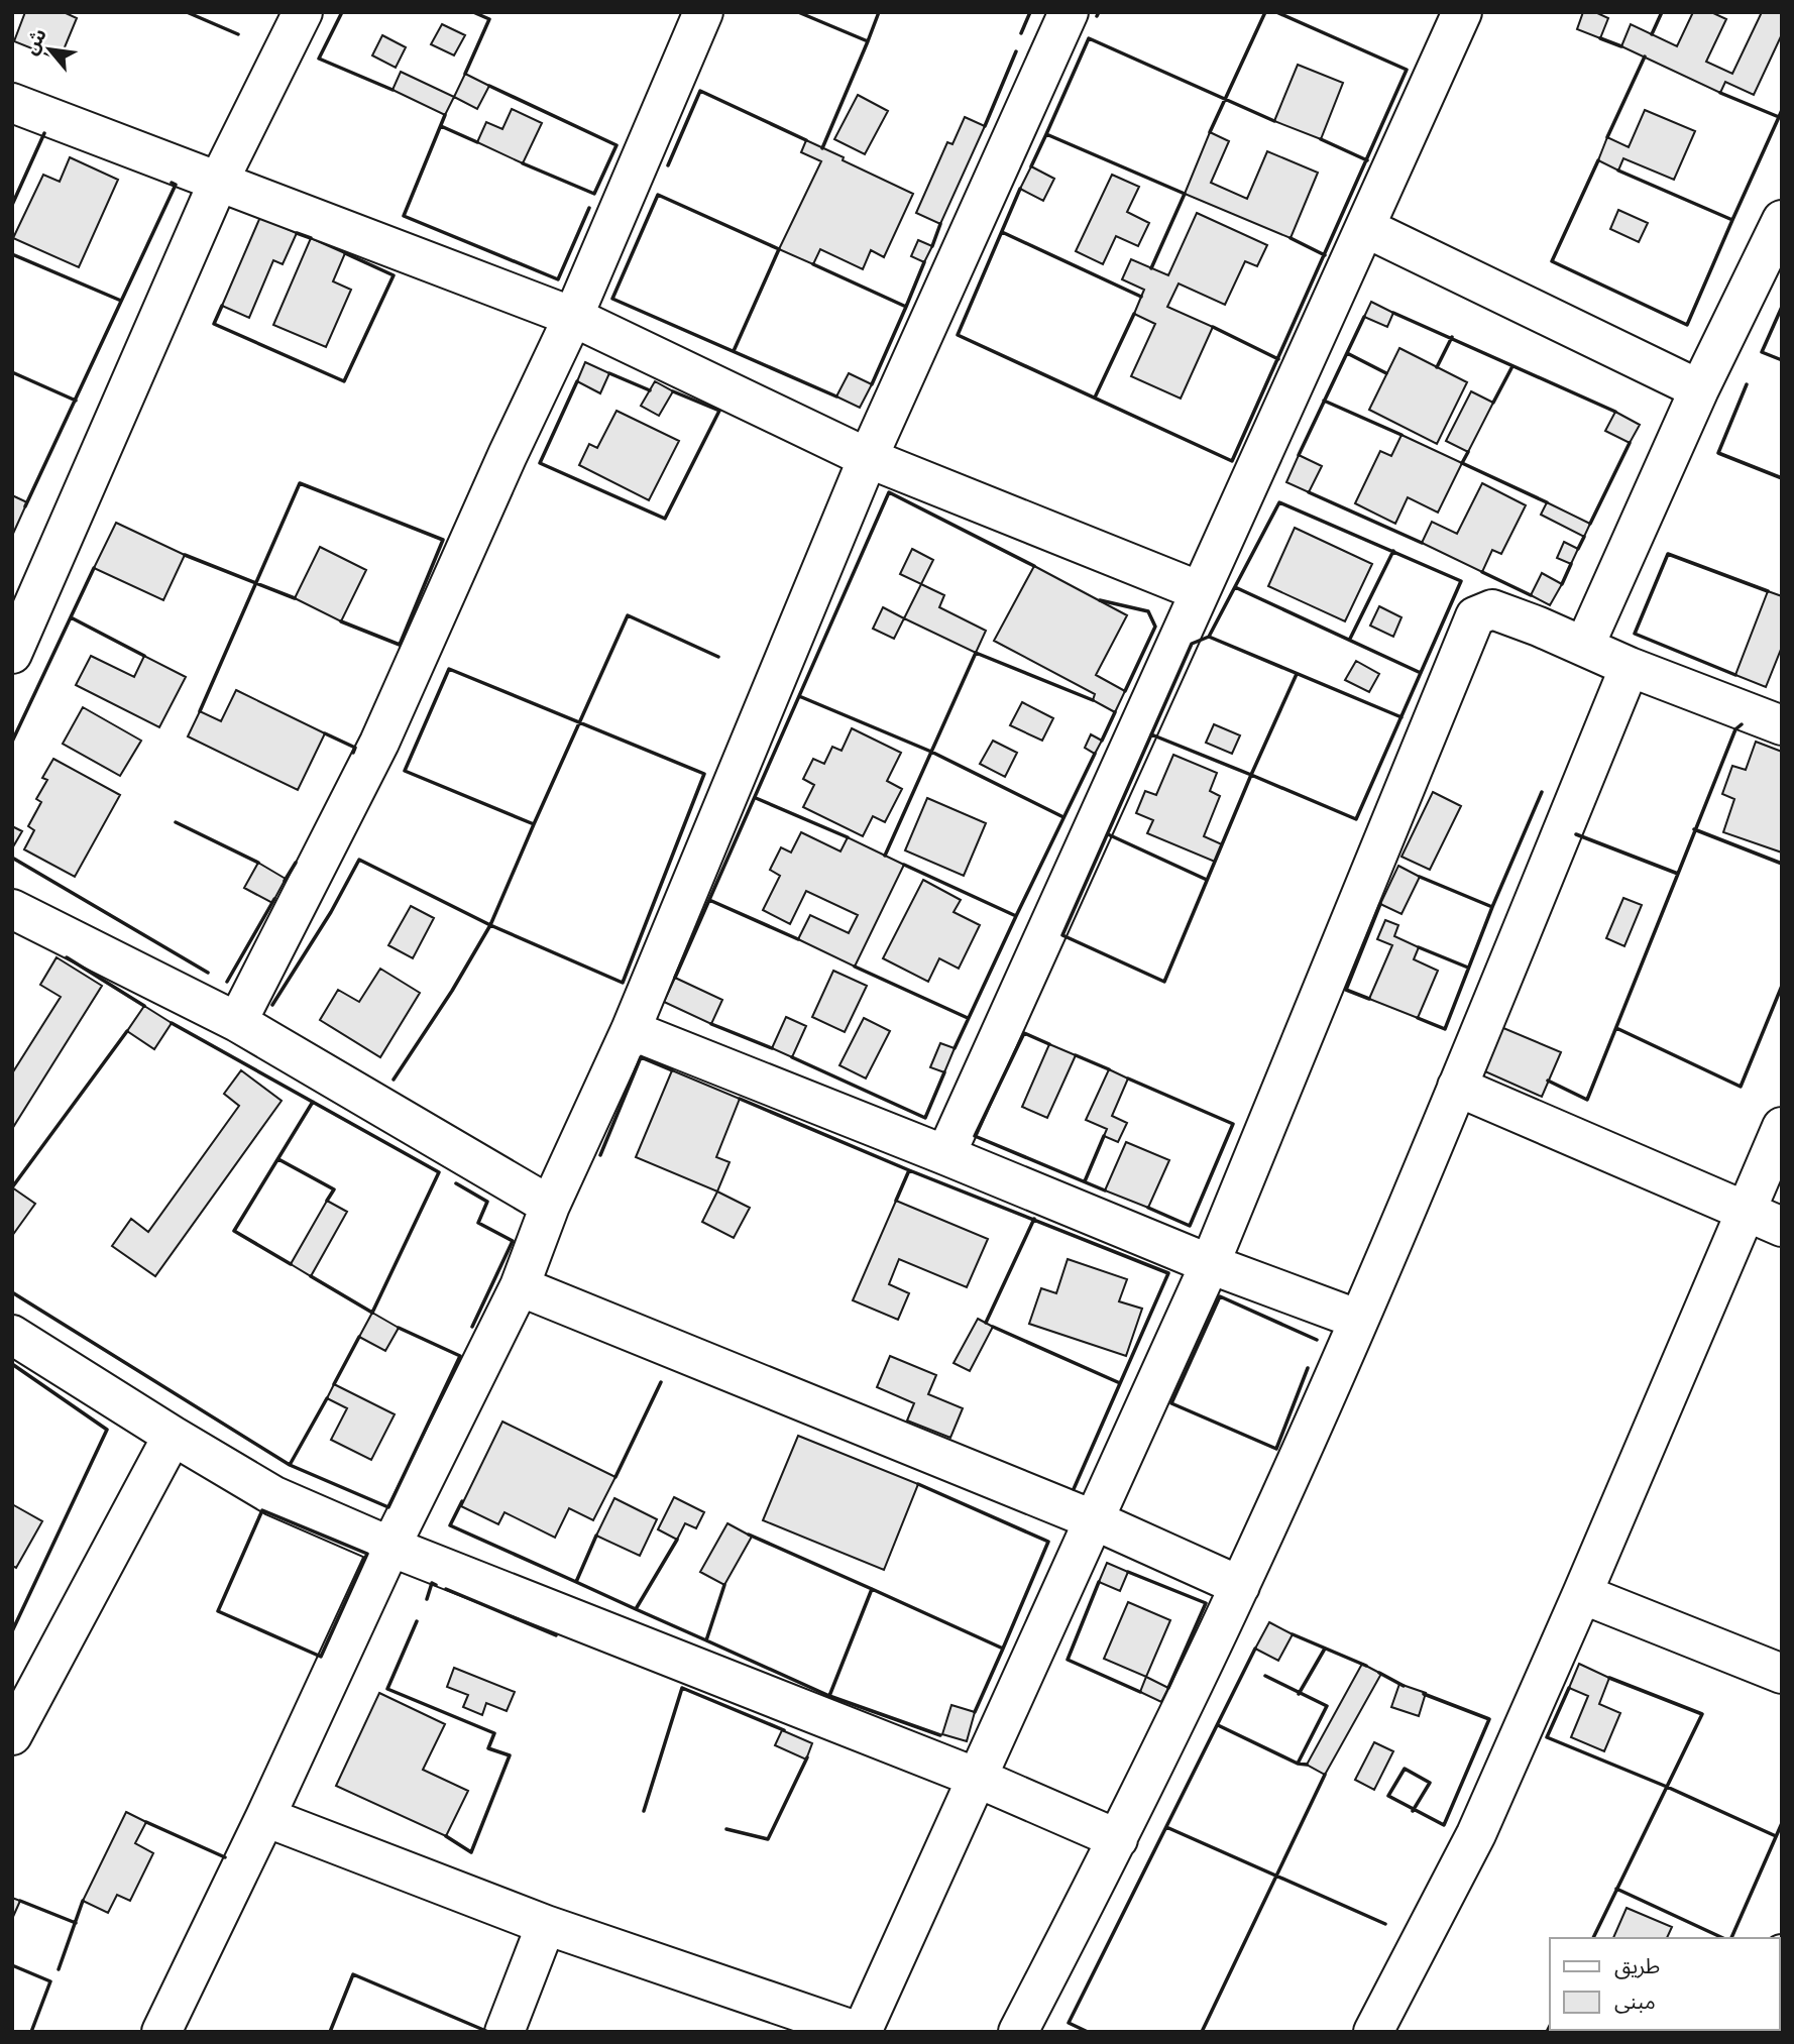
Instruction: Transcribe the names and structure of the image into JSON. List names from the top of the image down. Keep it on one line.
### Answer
{"legend":["طريق","مبنى"],"north":"top left"}
